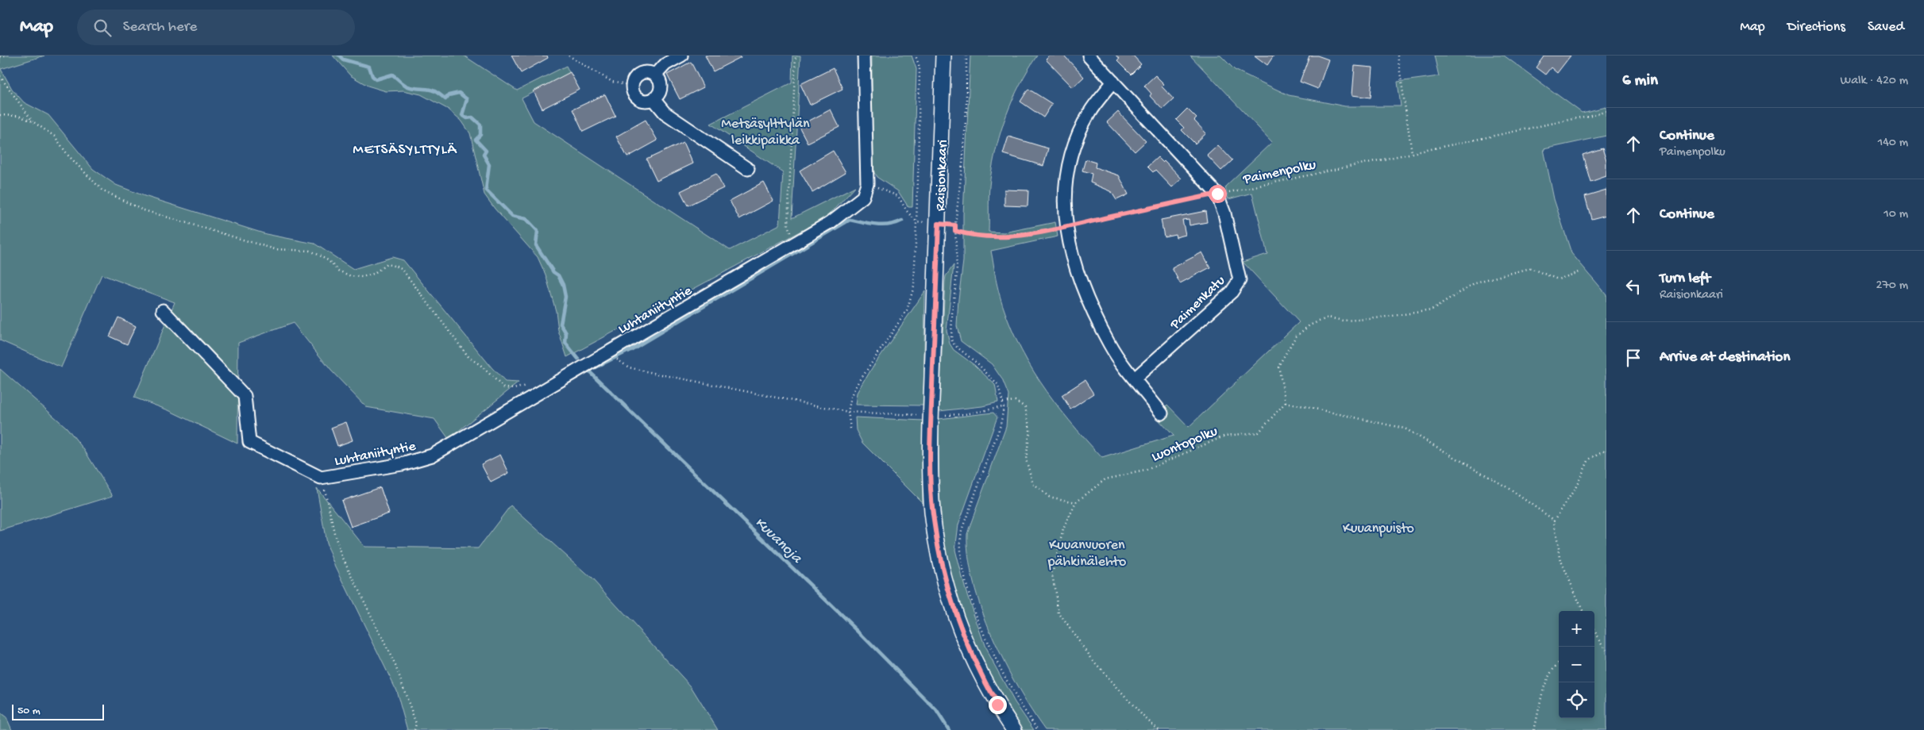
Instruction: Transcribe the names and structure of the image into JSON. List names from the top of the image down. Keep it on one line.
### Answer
{"streets":{"main road":["Raisionkaari"],"street":["Paimenkatu","Luhtaniityntie"],"path":["Paimenpolku","Luontopolku"]},"crossings":[["Paimenpolku","Paimenkatu"]],"districts":["METSÄSYLTTYLÄ"],"water":["Kuuanoja"],"parks":["Metsäsylttylän leikkipaikka","Kuuanpuisto","Kuuanvuoren pähkinälehto"],"scale_bar":"50 m","page":{"header":"Map","search":"Search here","nav":["Map","Directions","Saved"],"heading":["6 min","Walk · 420 m"],"list":[["Continue","Paimenpolku","140 m"],["Continue","10 m"],["Turn left","Raisionkaari","270 m"],"Arrive at destination"],"map_buttons":["+","−"],"scale":"50 m"}}
